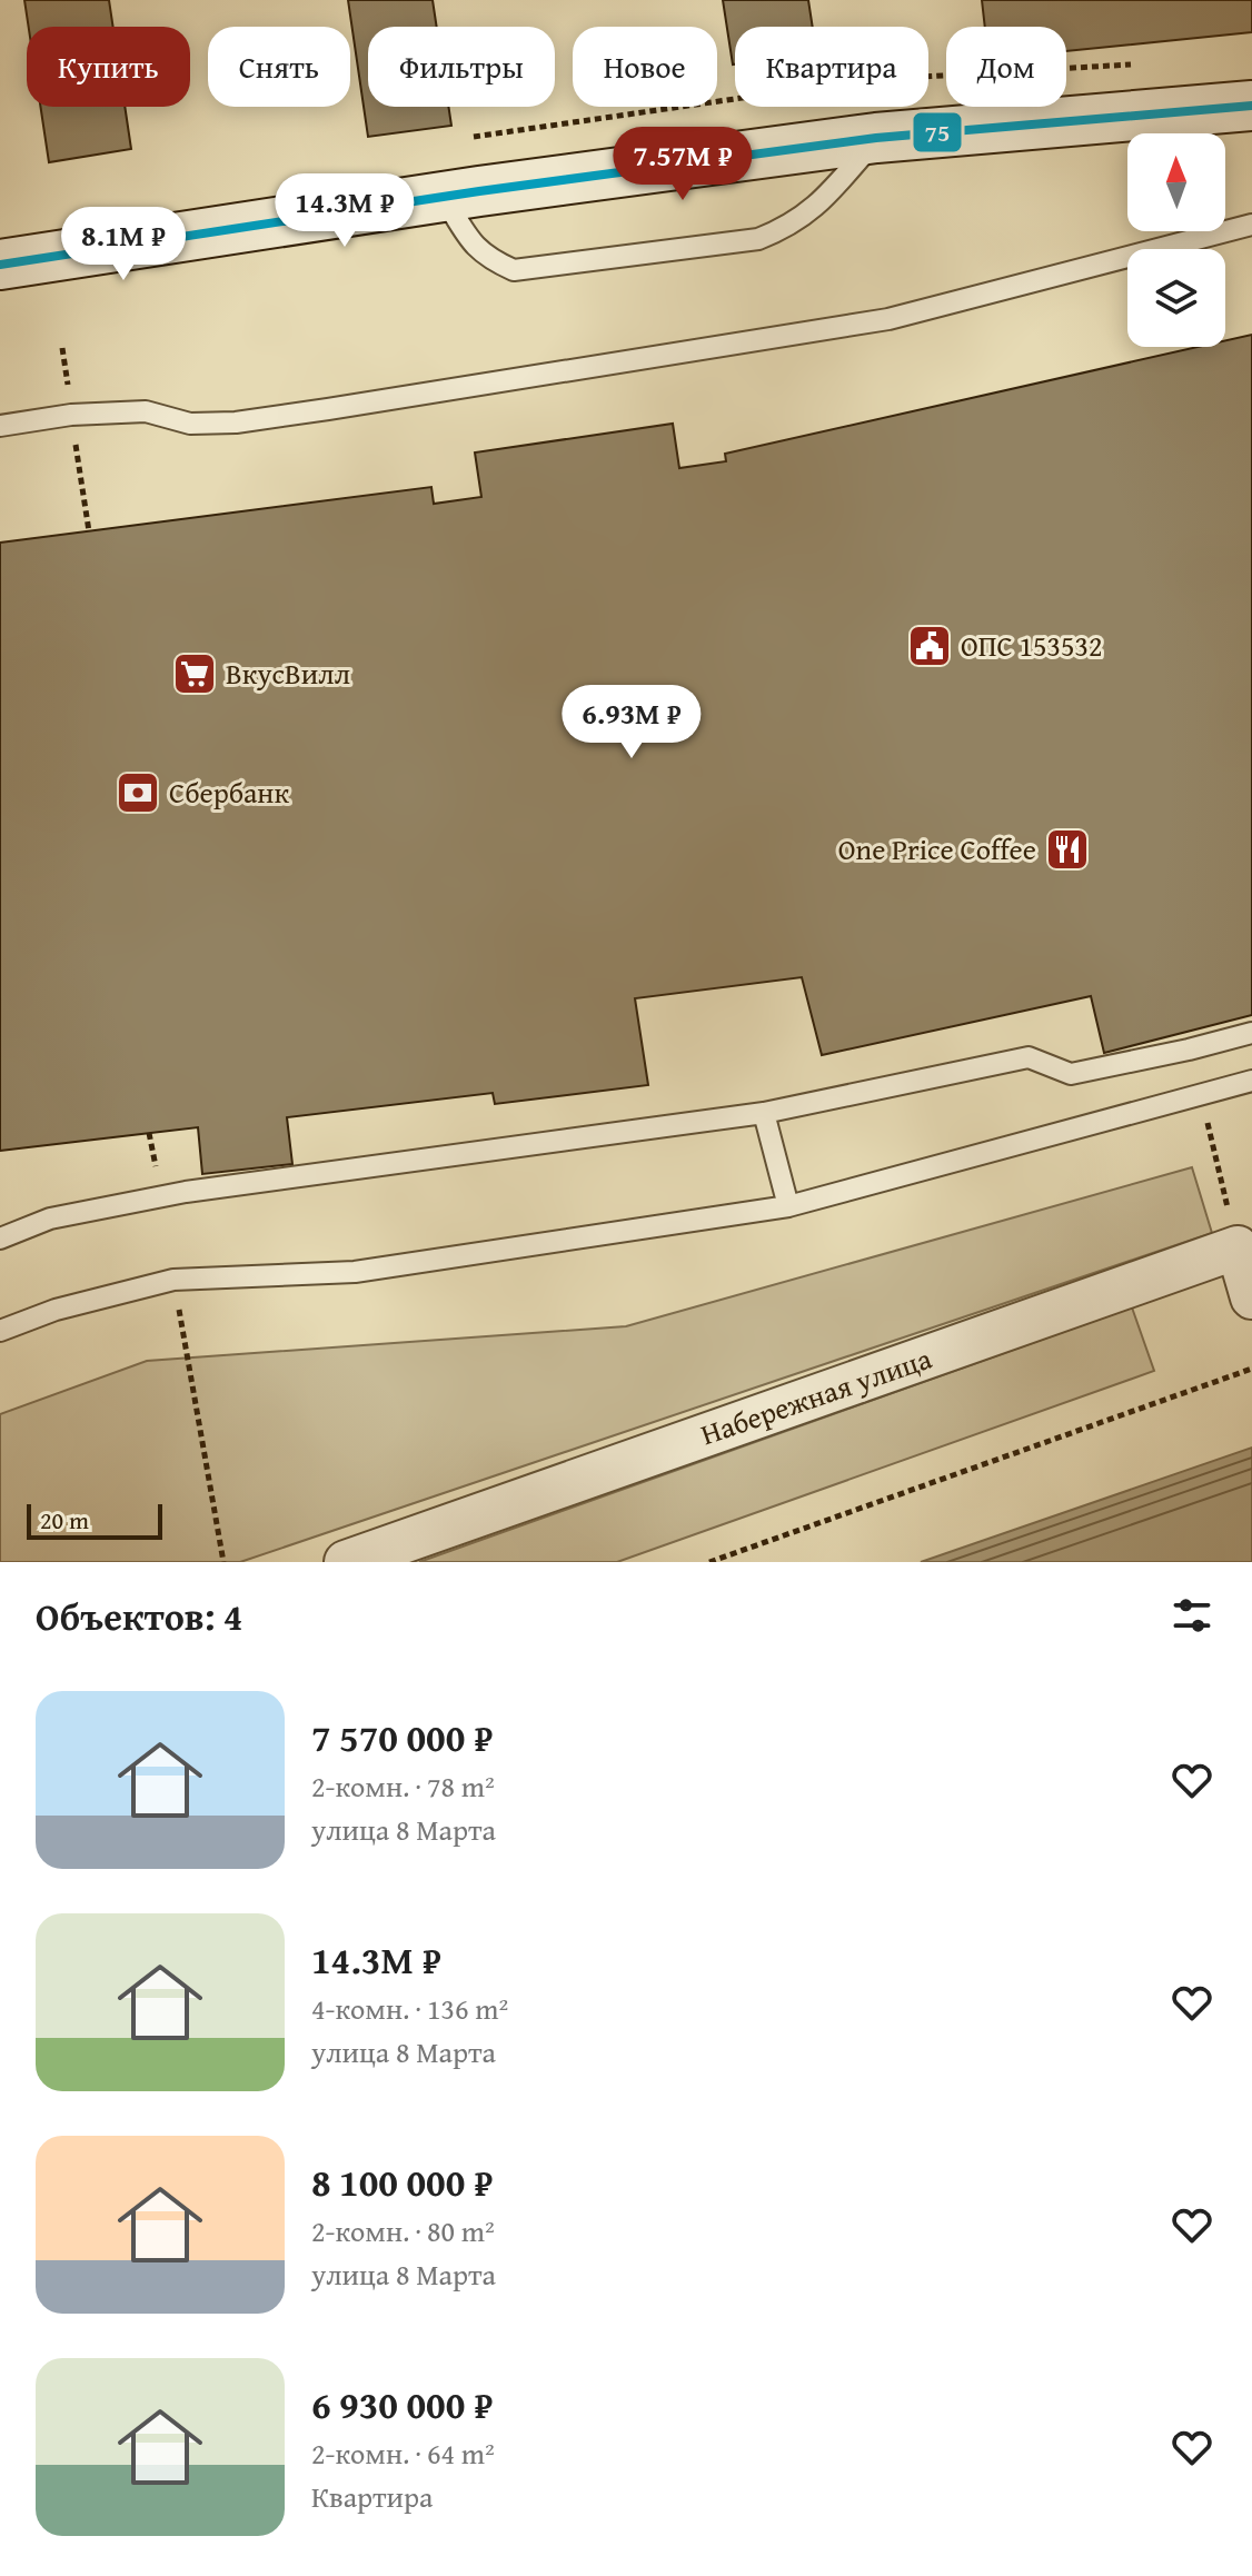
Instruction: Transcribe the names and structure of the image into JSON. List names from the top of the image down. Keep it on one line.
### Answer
{"streets":{"street":["Набережная улица"]},"places":{"public building":["ОПС 153532"],"supermarket":["ВкусВилл"],"bank":["Сбербанк"],"restaurant":["One Price Coffee"]},"lines":["transit line 75"],"scale_bar":"20 m","north":"top","page":{"chip":["Купить","Снять","Фильтры","Новое","Квартира","Дом"],"price":["7.57M ₽","14.3M ₽","8.1M ₽","6.93M ₽"],"scale":"20 m","heading":"Объектов: 4","list":[{"name":"7 570 000 ₽","note":"2-комн. · 78 m² · улица 8 Марта"},{"name":"14.3M ₽","note":"4-комн. · 136 m² · улица 8 Марта"},{"name":"8 100 000 ₽","note":"2-комн. · 80 m² · улица 8 Марта"},{"name":"6 930 000 ₽","note":"2-комн. · 64 m² · Квартира"}]}}
